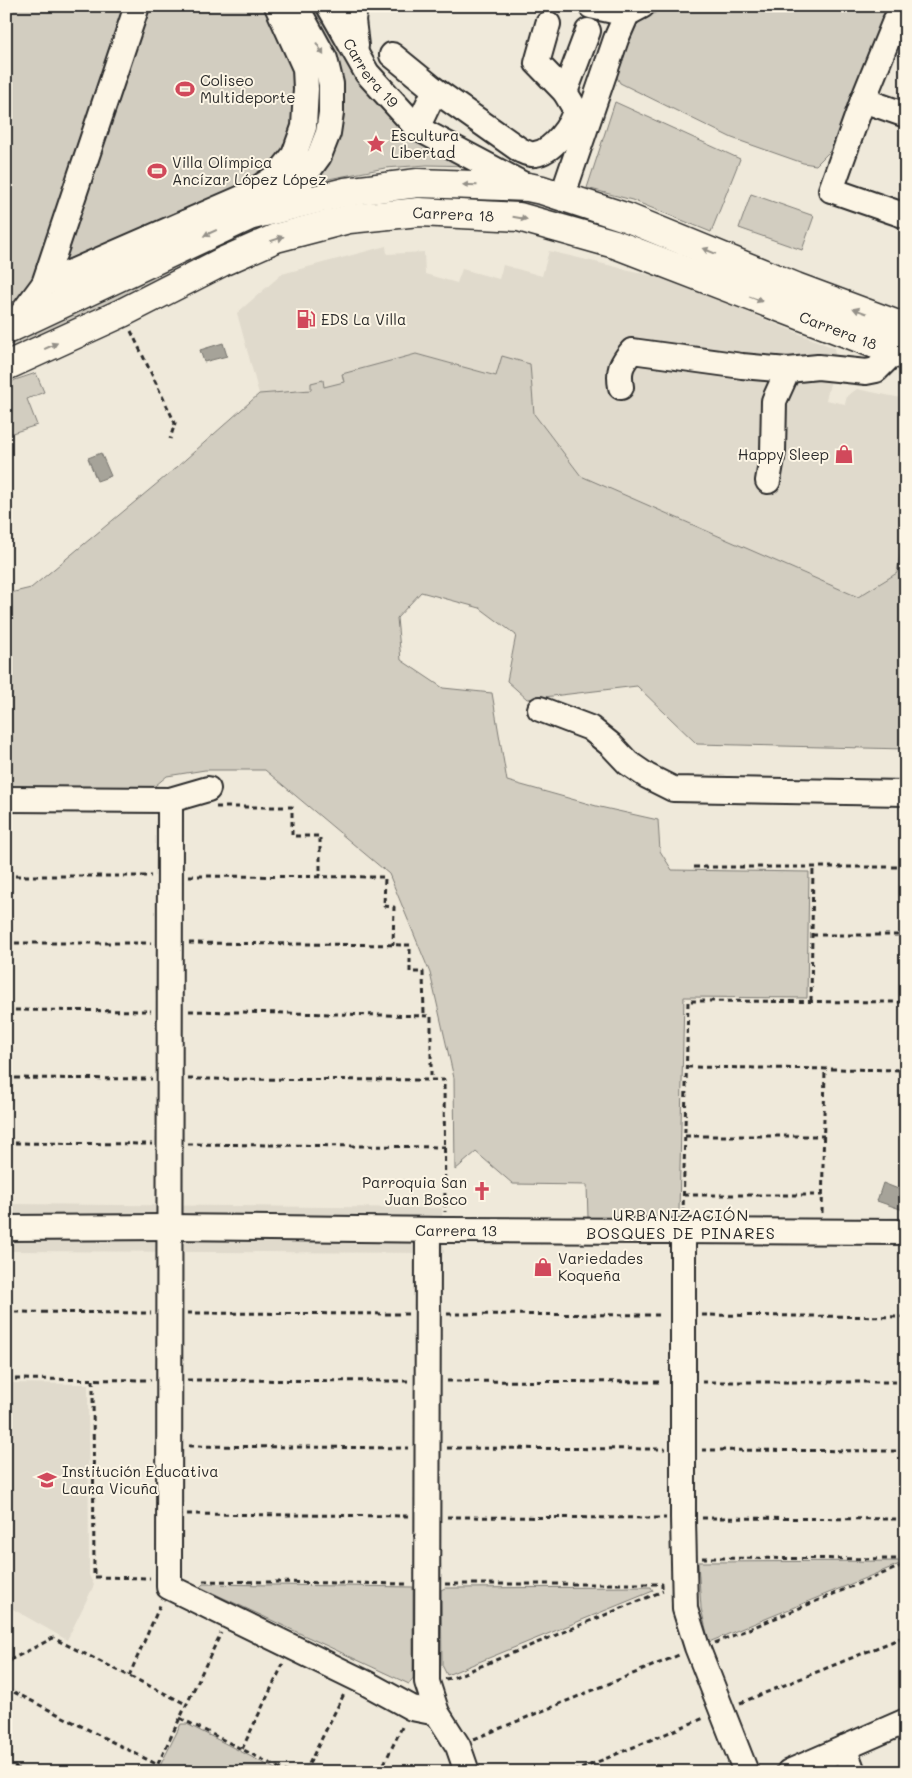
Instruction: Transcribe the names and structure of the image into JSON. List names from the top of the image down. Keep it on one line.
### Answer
{"streets":{"main road":["Carrera 18"],"street":["Carrera 19","Carrera 13"]},"crossings":[["Carrera 19","Carrera 18"]],"districts":["URBANIZACIÓN BOSQUES DE PINARES"],"places":{"sports":["Coliseo Multideporte","Villa Olímpica Ancízar López López"],"place":["Escultura Libertad"],"fuel station":["EDS La Villa"],"shop":["Happy Sleep","Variedades Koqueña"],"church":["Parroquia San Juan Bosco"],"school or university":["Institución Educativa Laura Vicuña"]}}
